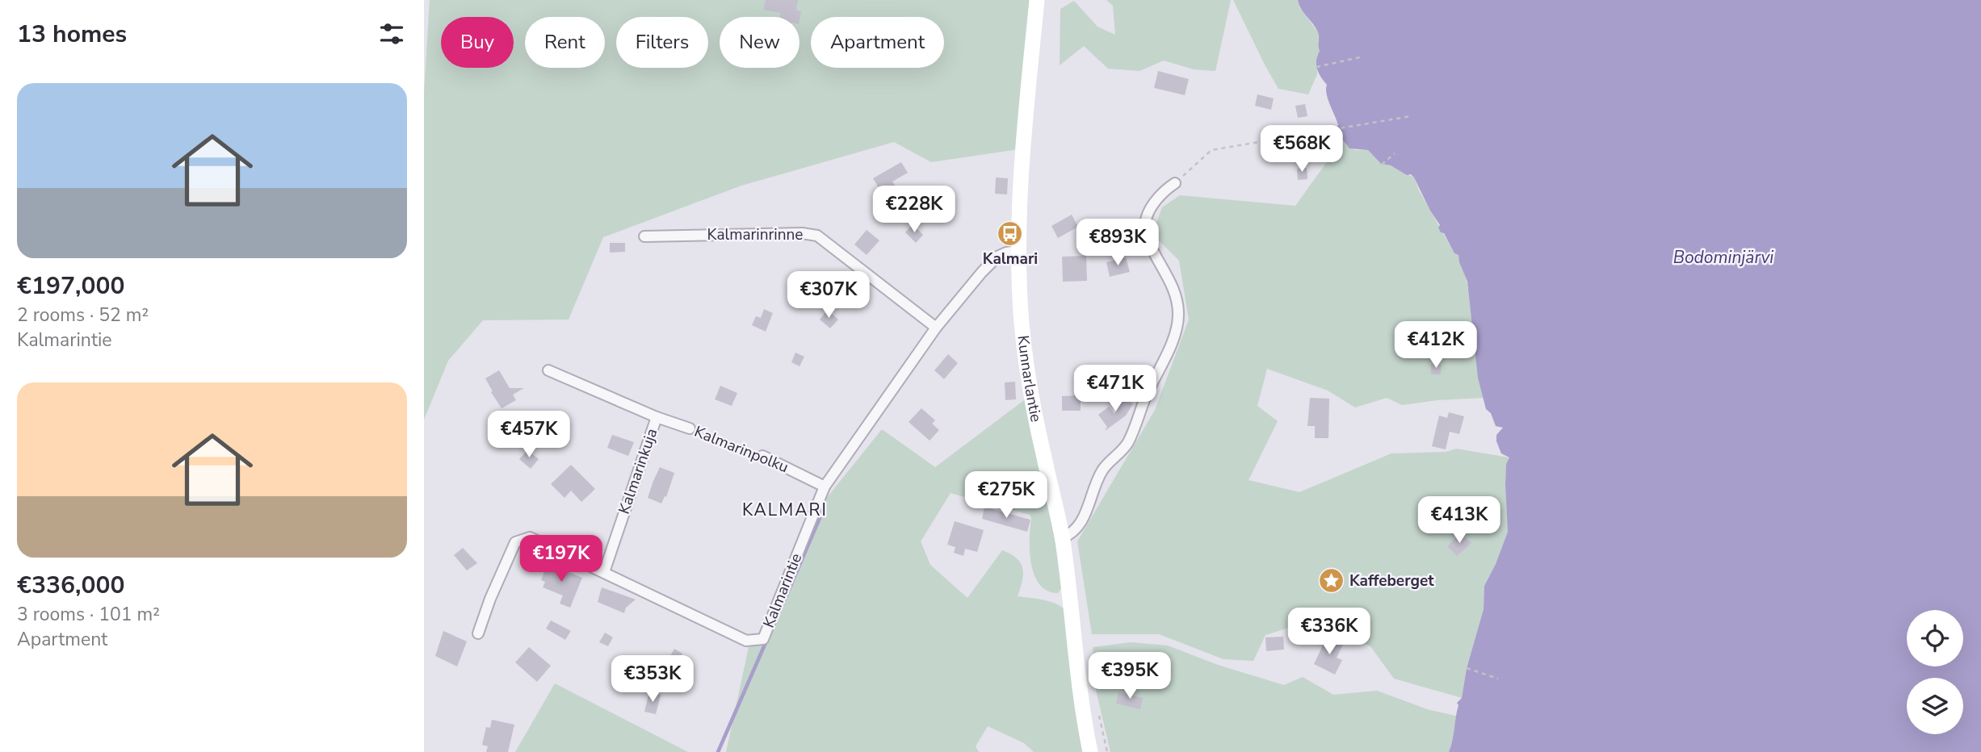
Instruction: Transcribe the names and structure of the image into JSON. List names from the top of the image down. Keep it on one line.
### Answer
{"streets":{"main road":["Kunnarlantie"],"street":["Kalmarinrinne","Kalmarinpolku","Kalmarinkuja","Kalmarintie"]},"crossings":[["Kalmarinrinne","Kalmarintie"],["Kunnarlantie","Kalmarintie"],["Kalmarinpolku","Kalmarinkuja"],["Kalmarinpolku","Kalmarintie"],["Kalmarinkuja","Kalmarintie"]],"districts":["KALMARI"],"water":["Bodominjärvi"],"places":{"bus stop":["Kalmari"],"place":["Kaffeberget"]},"page":{"heading":"13 homes","chip":["Buy","Rent","Filters","New","Apartment"],"list":[{"name":"€197,000","note":"2 rooms · 52 m² · Kalmarintie"},{"name":"€336,000","note":"3 rooms · 101 m² · Apartment"}],"price":["€568K","€228K","€893K","€307K","€412K","€471K","€457K","€275K","€413K","€197K","€336K","€395K","€353K"]}}
